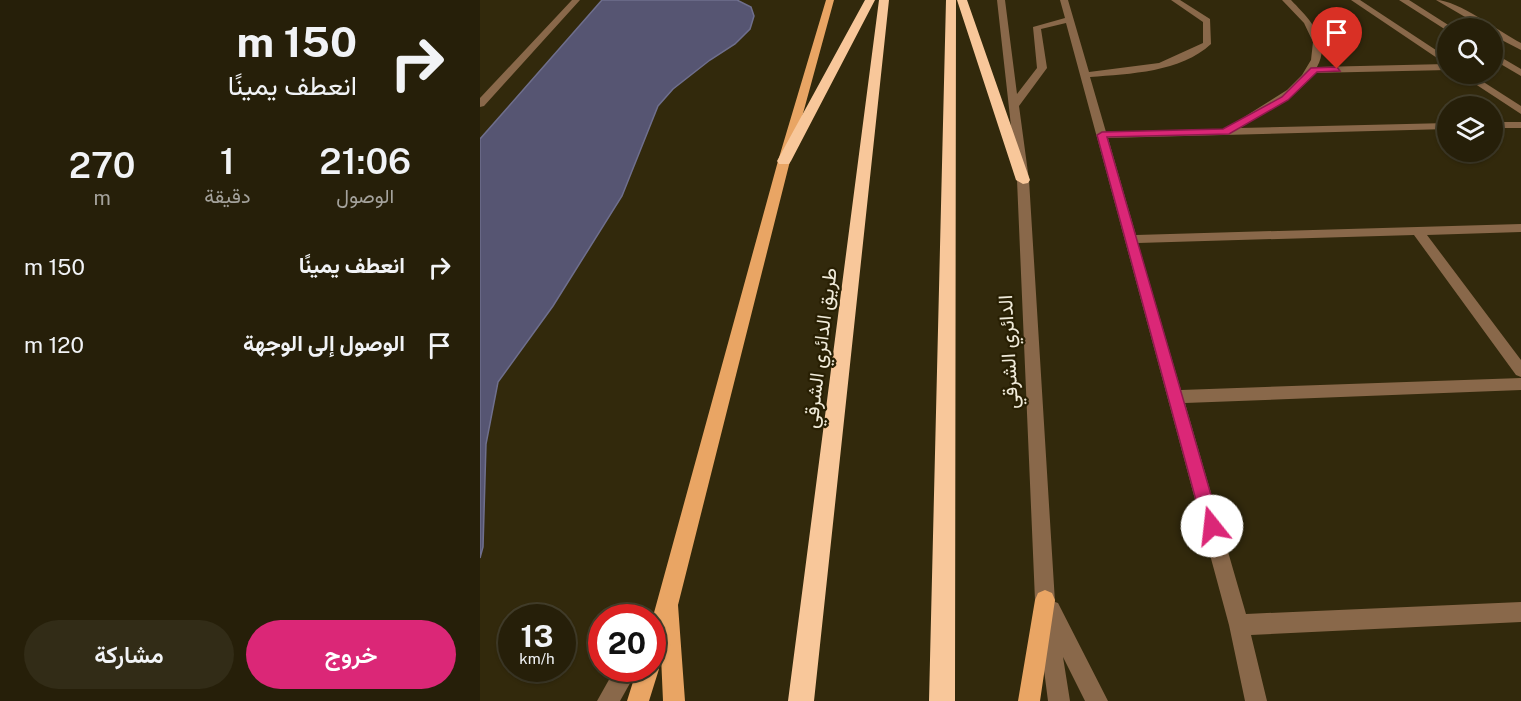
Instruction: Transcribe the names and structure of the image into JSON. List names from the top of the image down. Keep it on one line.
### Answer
{"streets":{"highway":["طريق الدائري الشرقي"],"street":["الدائري الشرقي"]},"page":{"turn":["150 m","انعطف يمينًا"],"eta":["21:06","الوصول","1","دقيقة","270","m"],"list":[{"name":"انعطف يمينًا","value":"150 m"},{"name":"الوصول إلى الوجهة","value":"120 m"}],"speed":"13 km/h","limit":"20","buttons":["خروج","مشاركة"]}}
